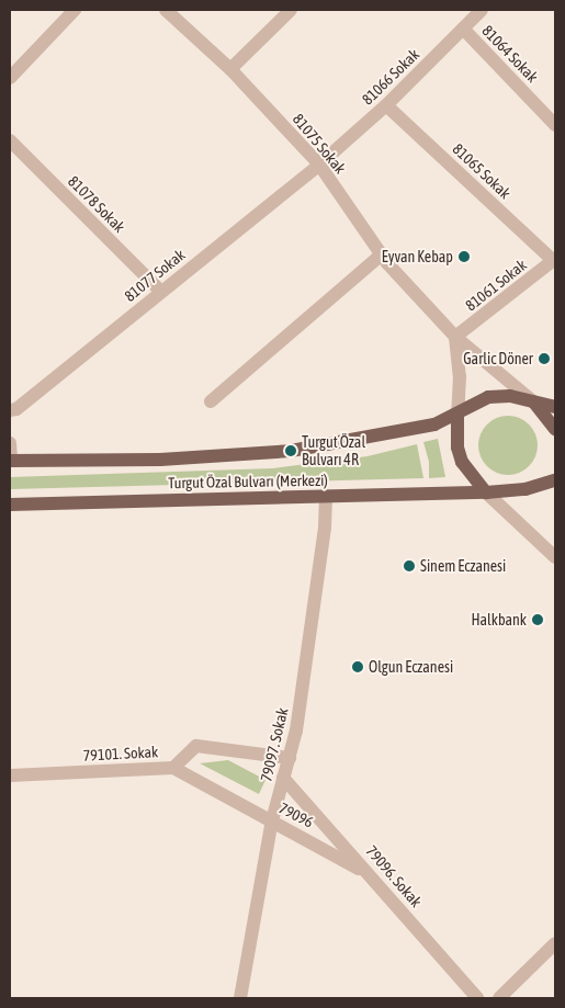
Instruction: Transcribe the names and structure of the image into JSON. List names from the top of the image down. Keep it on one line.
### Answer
{"streets":{"main road":["Turgut Özal Bulvarı (Merkezi)"],"street":["81064 Sokak","81066 Sokak","81075 Sokak","81065 Sokak","81078 Sokak","81077 Sokak","81061 Sokak","79097. Sokak","79101. Sokak","79096","79096. Sokak"]},"crossings":[["81064 Sokak","81066 Sokak"],["81066 Sokak","81075 Sokak"],["81066 Sokak","81065 Sokak"],["81066 Sokak","81077 Sokak"],["81075 Sokak","81077 Sokak"],["81075 Sokak","81061 Sokak"],["81075 Sokak","Turgut Özal Bulvarı (Merkezi)"],["81065 Sokak","81061 Sokak"],["81078 Sokak","81077 Sokak"],["Turgut Özal Bulvarı (Merkezi)","79097. Sokak"],["79097. Sokak","79101. Sokak"],["79097. Sokak","79096"],["79097. Sokak","79096. Sokak"],["79101. Sokak","79096"],["79096","79096. Sokak"]],"places":["Eyvan Kebap","Garlic Döner","Turgut Özal Bulvarı 4R","Sinem Eczanesi","Halkbank","Olgun Eczanesi"]}
